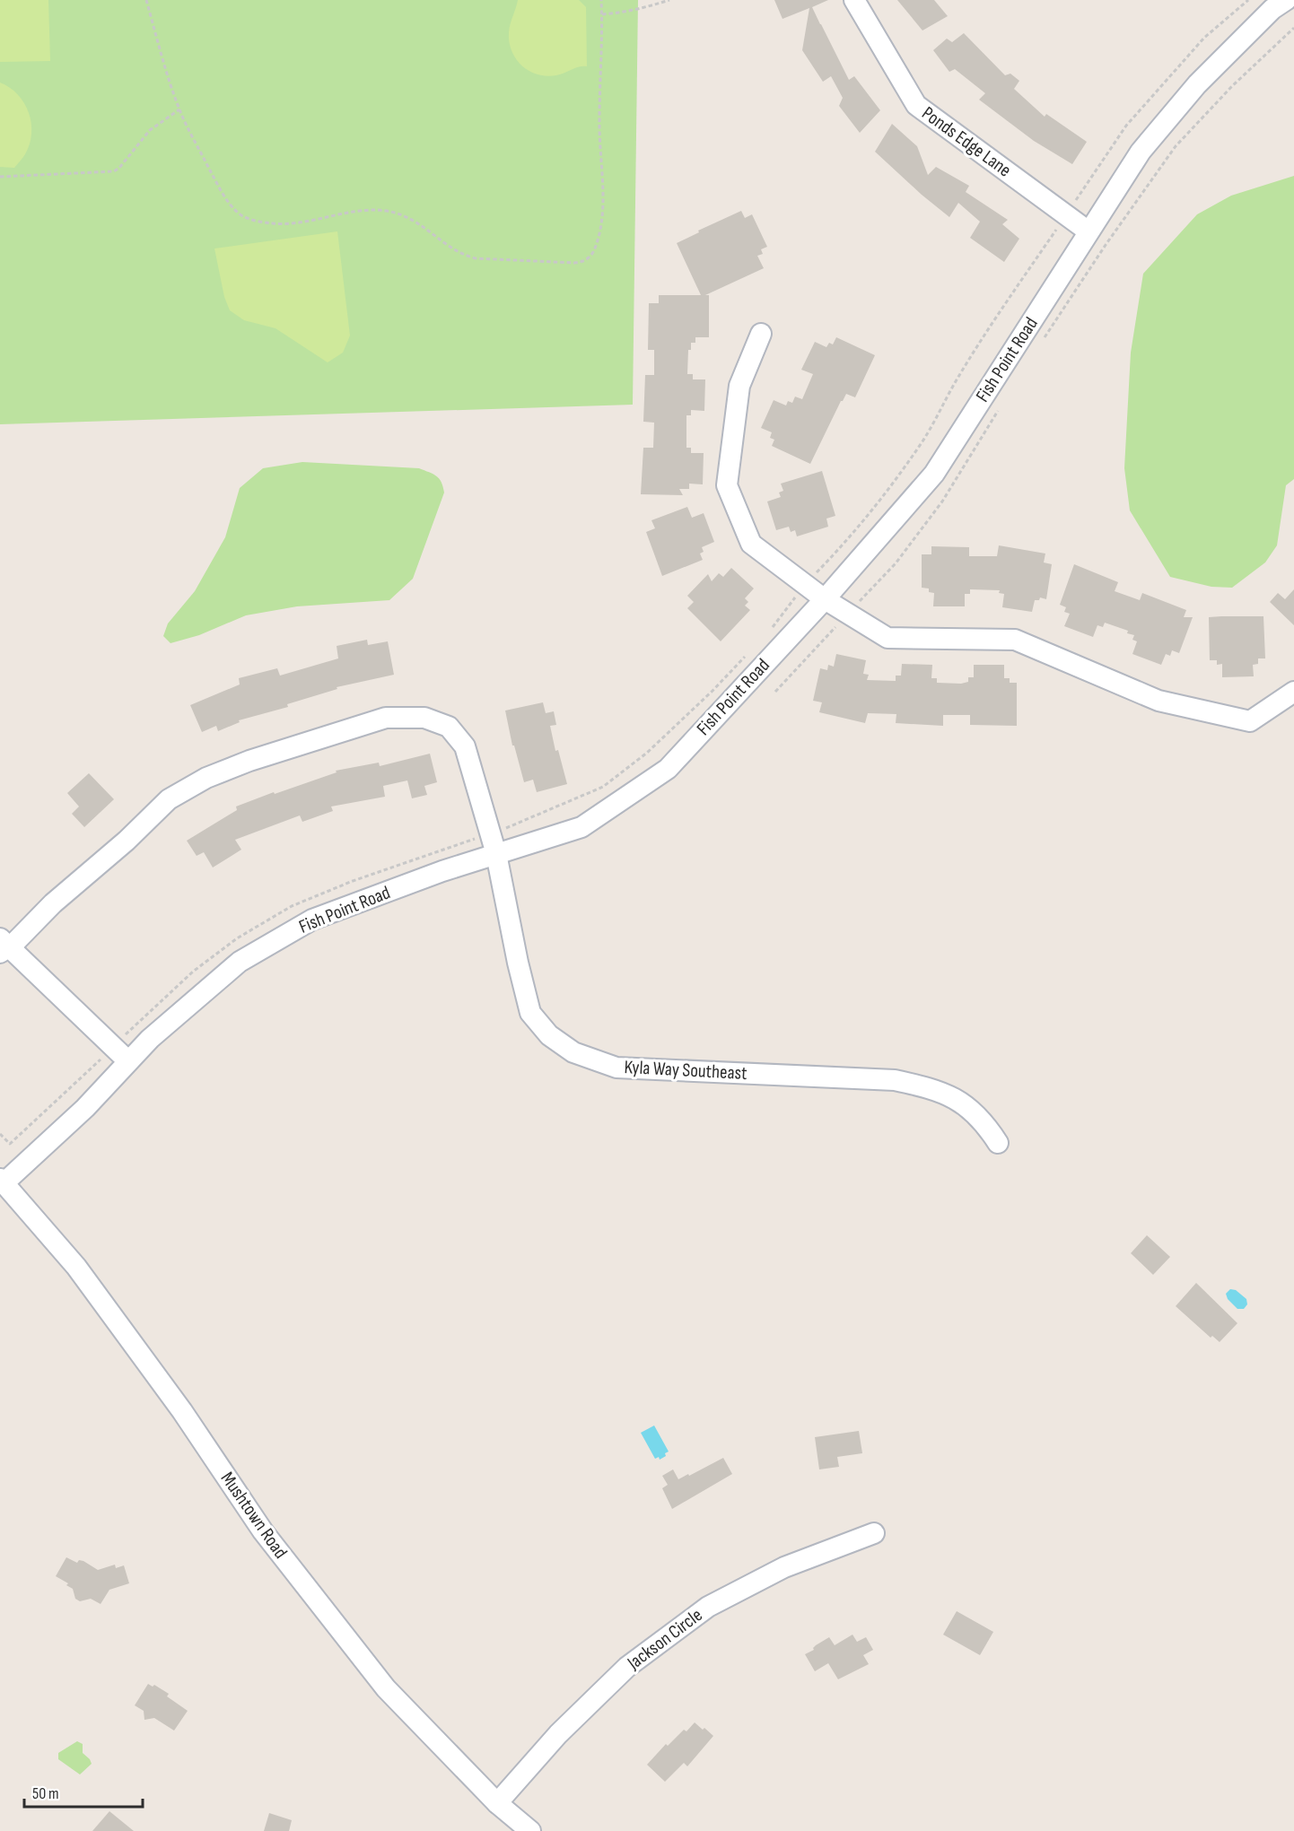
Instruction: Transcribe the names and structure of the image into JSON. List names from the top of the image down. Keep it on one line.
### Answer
{"streets":{"street":["Ponds Edge Lane","Fish Point Road","Kyla Way Southeast","Mushtown Road","Jackson Circle"]},"crossings":[["Ponds Edge Lane","Fish Point Road"],["Fish Point Road","Kyla Way Southeast"],["Fish Point Road","Mushtown Road"],["Mushtown Road","Jackson Circle"]],"scale_bar":"50 m"}
